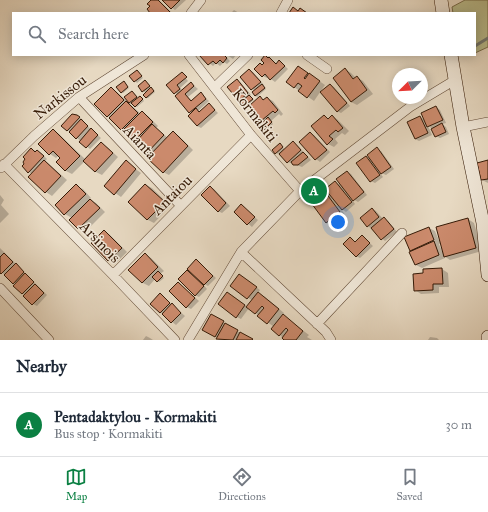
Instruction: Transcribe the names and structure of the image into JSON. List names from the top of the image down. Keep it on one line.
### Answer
{"streets":{"street":["Narkissou","Kormakiti","Aianta","Antaiou","Arsinois"]},"crossings":[["Narkissou","Aianta"],["Narkissou","Arsinois"],["Kormakiti","Antaiou"],["Aianta","Antaiou"],["Antaiou","Arsinois"]],"north":"bottom left","page":{"search":"Search here","pins":"A","heading":"Nearby","list":[{"mark":"A","name":"Pentadaktylou - Kormakiti","note":"Bus stop · Kormakiti","value":"30 m"}],"nav":["Map","Directions","Saved"]}}
